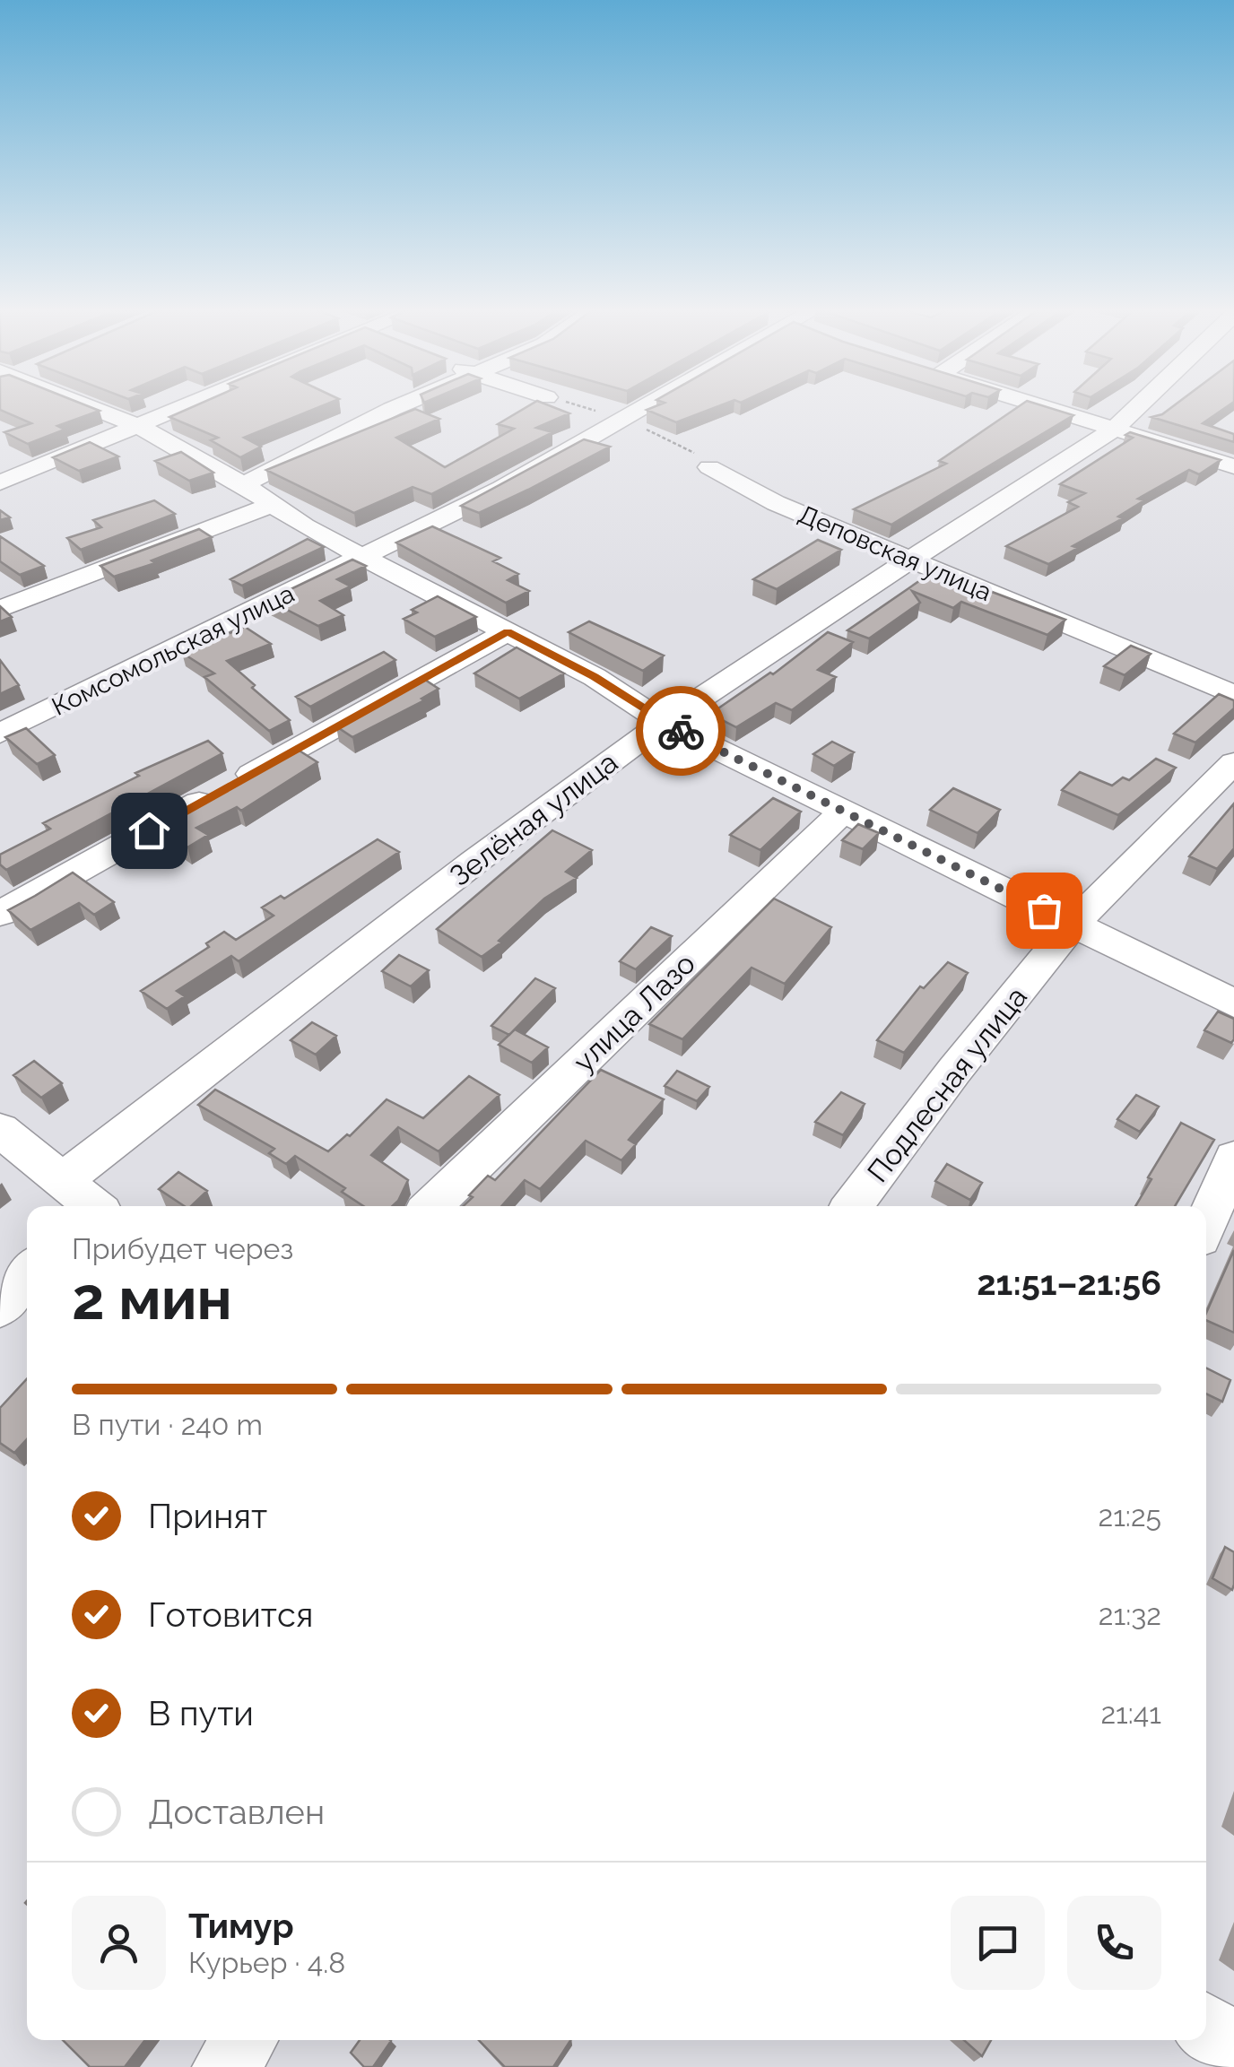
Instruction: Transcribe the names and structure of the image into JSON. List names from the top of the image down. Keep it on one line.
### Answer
{"streets":{"street":["Деповская улица","Комсомольская улица","Зелёная улица","улица Лазо","Подлесная улица"]},"crossings":[["Деповская улица","Зелёная улица"]],"page":{"heading":["2 мин","Прибудет через","21:51–21:56"],"panel":["Тимур","Курьер · 4.8"],"bar":"В пути · 240 m","list":[["Принят","21:25"],["Готовится","21:32"],["В пути","21:41"],"Доставлен"]}}
